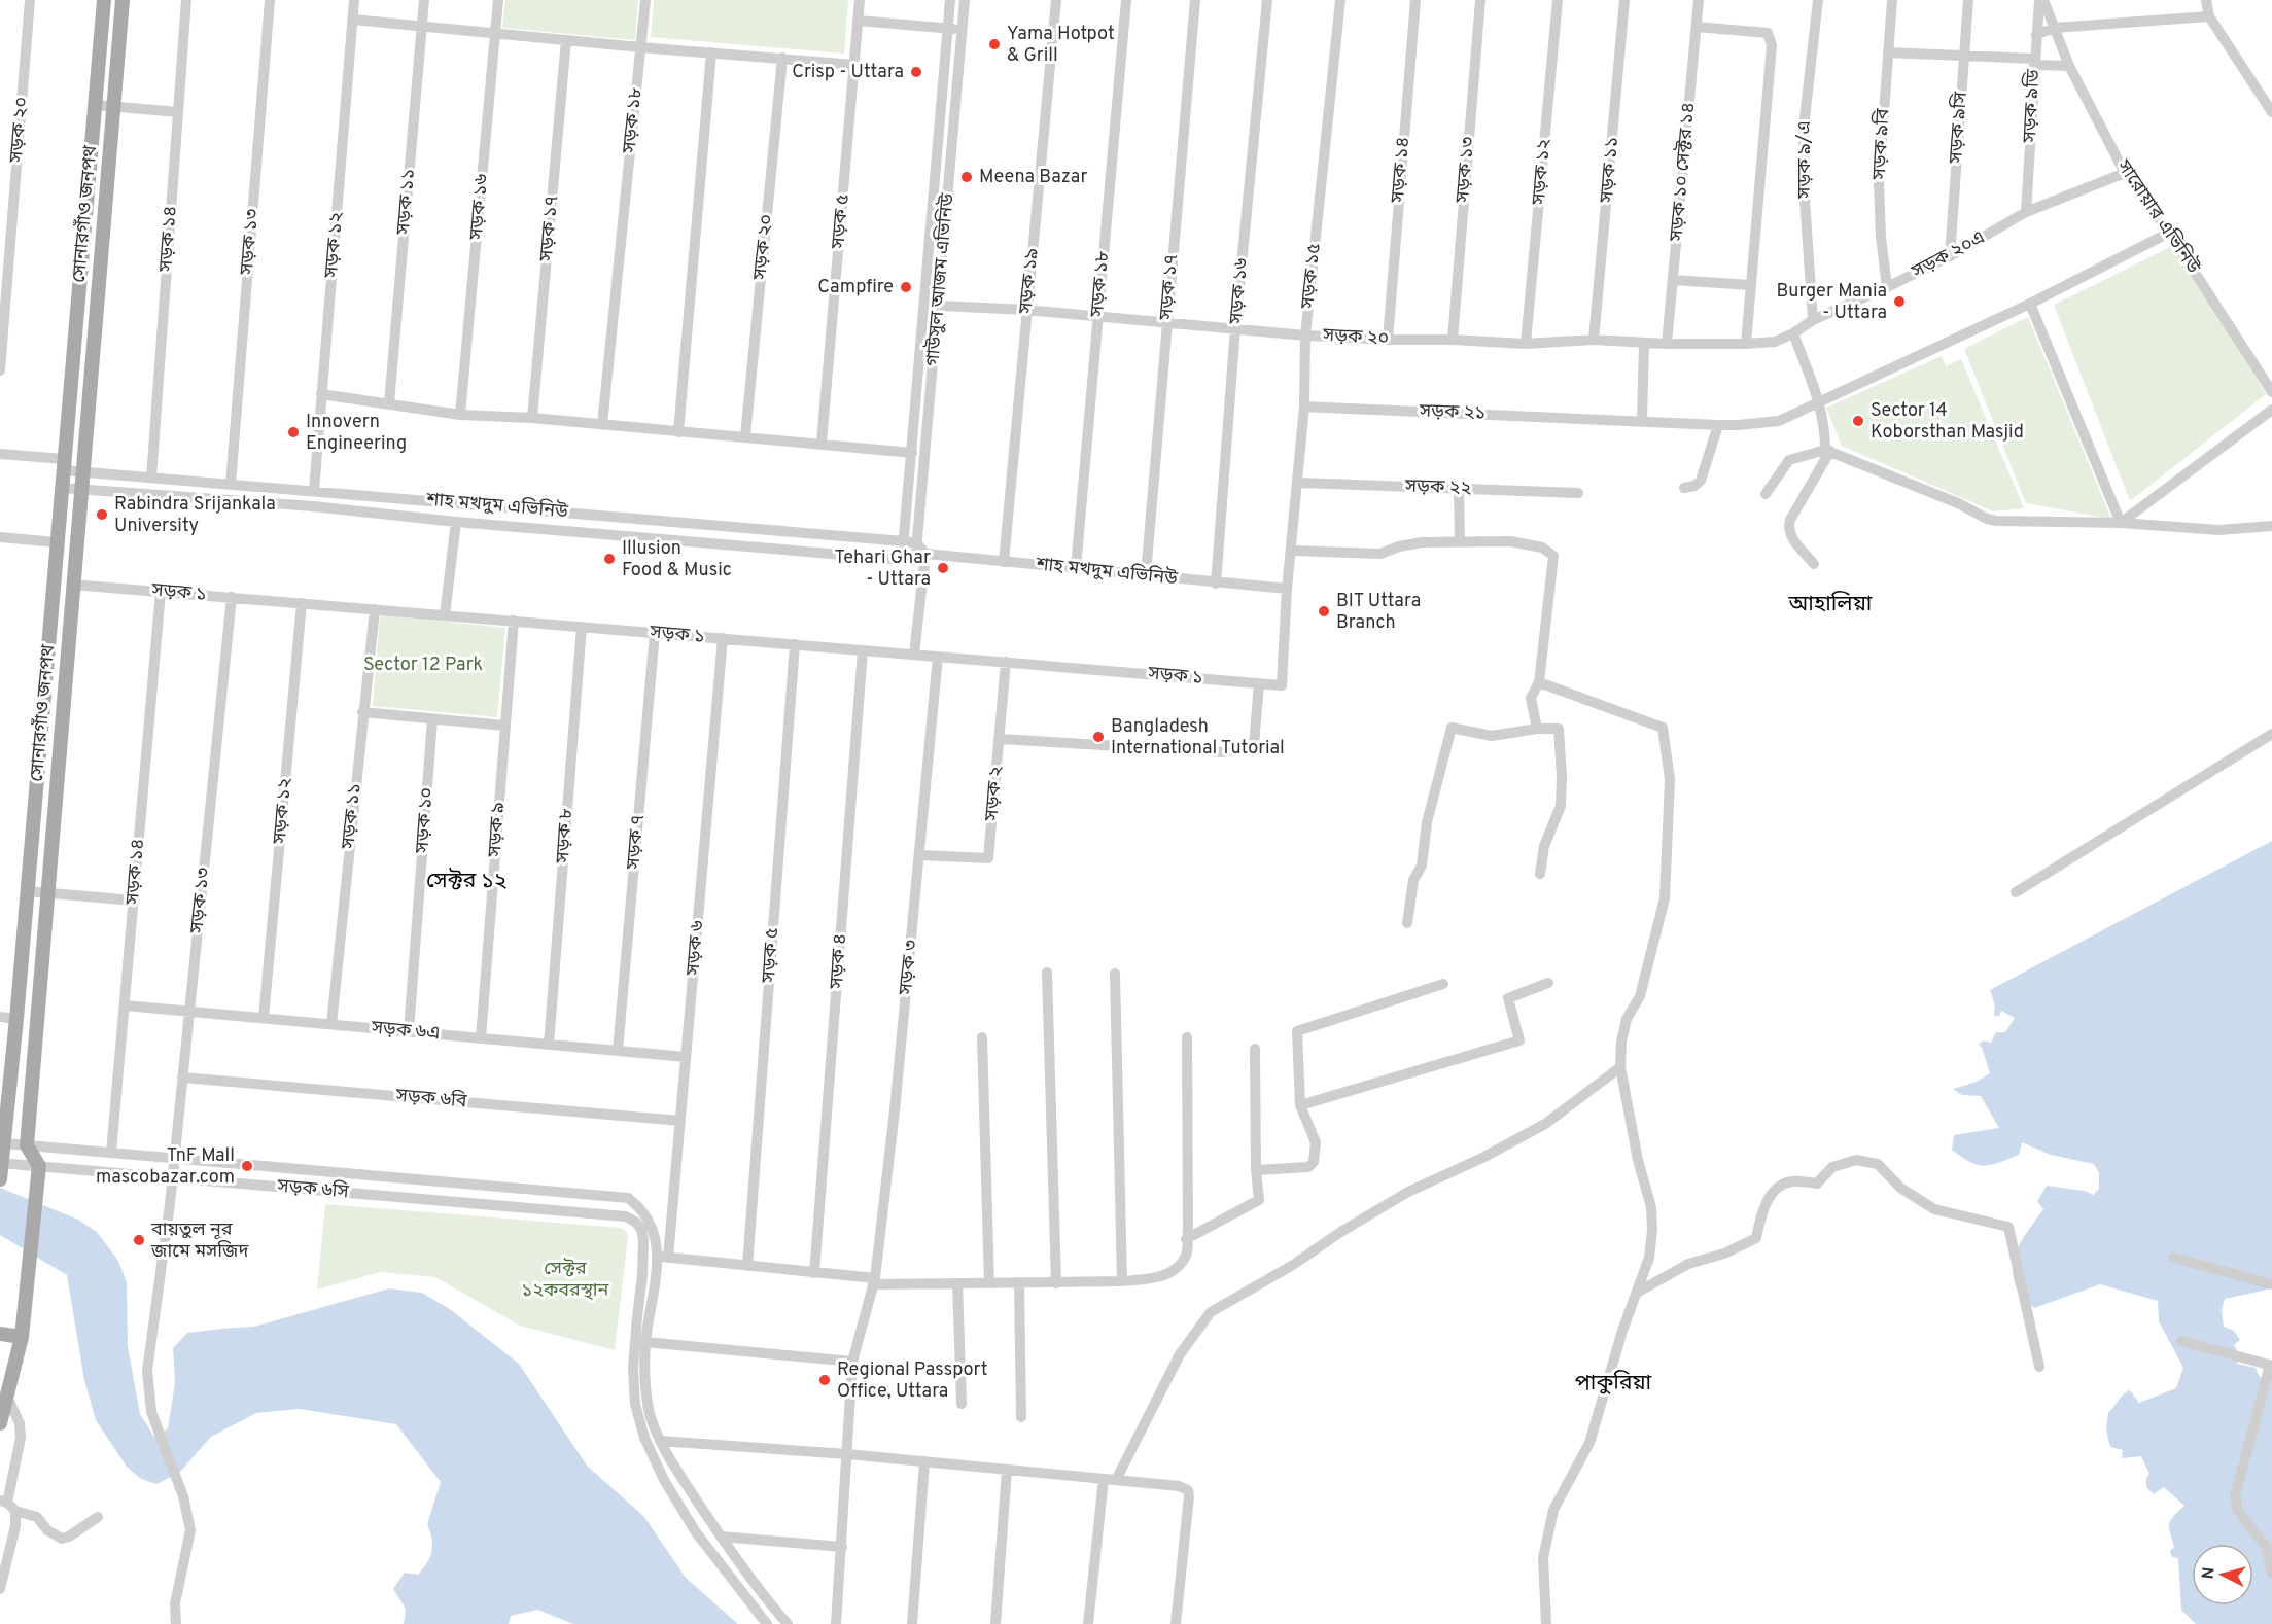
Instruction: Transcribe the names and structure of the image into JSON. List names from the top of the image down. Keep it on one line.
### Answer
{"streets":{"main road":["সোনারগাঁও জনপথ"],"street":["সড়ক ৯ডি","সড়ক ১৮","সড়ক ৯সি","সড়ক ২০","সড়ক ৯বি","সড়ক ৯/এ","সড়ক ১৪","সড়ক ১৩","সড়ক ১১","সড়ক ১২","সড়ক ১০ সেক্টর ১৪","সড়ক ১৬","সারোয়ার এভিনিউ","সড়ক ৫","সড়ক ১৭","সড়ক ২০এ","সড়ক ১৫","গাউসুল আজম এভিনিউ","সড়ক ১৯","সড়ক ২১","সড়ক ২২","শাহ মখদুম এভিনিউ","সড়ক ১","সড়ক ২","সড়ক ১০","সড়ক ৯","সড়ক ৮","সড়ক ৭","সড়ক ৬","সড়ক ৪","সড়ক ৩","সড়ক ৬এ","সড়ক ৬বি","সড়ক ৬সি"]},"crossings":[["সড়ক ৯ডি","সারোয়ার এভিনিউ"],["সড়ক ৯ডি","সড়ক ২০এ"],["সড়ক ১৮","সড়ক ২০"],["সড়ক ১৮","শাহ মখদুম এভিনিউ"],["সড়ক ৯সি","সড়ক ২০এ"],["সড়ক ২০","সড়ক ১৪"],["সড়ক ২০","সড়ক ১৩"],["সড়ক ২০","সড়ক ১১"],["সড়ক ২০","সড়ক ১২"],["সড়ক ২০","সড়ক ১০ সেক্টর ১৪"],["সড়ক ২০","সড়ক ১৬"],["সড়ক ২০","সড়ক ১৭"],["সড়ক ২০","সড়ক ২০এ"],["সড়ক ২০","সড়ক ১৫"],["সড়ক ২০","গাউসুল আজম এভিনিউ"],["সড়ক ২০","সড়ক ১৯"],["সড়ক ৯বি","সড়ক ২০এ"],["সড়ক ৯/এ","সড়ক ২০এ"],["সড়ক ১৪","শাহ মখদুম এভিনিউ"],["সড়ক ১৪","সড়ক ১"],["সড়ক ১৪","সড়ক ৬এ"],["সড়ক ১৪","সড়ক ৬সি"],["সড়ক ১৩","শাহ মখদুম এভিনিউ"],["সড়ক ১৩","সড়ক ১"],["সড়ক ১৩","সড়ক ৬এ"],["সড়ক ১৩","সড়ক ৬বি"],["সড়ক ১৩","সড়ক ৬সি"],["সড়ক ১১","সড়ক ১"],["সড়ক ১১","সড়ক ৬এ"],["সড়ক ১২","শাহ মখদুম এভিনিউ"],["সড়ক ১২","সড়ক ১"],["সড়ক ১২","সড়ক ৬এ"],["সড়ক ১৬","শাহ মখদুম এভিনিউ"],["সোনারগাঁও জনপথ","শাহ মখদুম এভিনিউ"],["সোনারগাঁও জনপথ","সড়ক ১"],["সোনারগাঁও জনপথ","সড়ক ৬সি"],["সারোয়ার এভিনিউ","সড়ক ২০এ"],["সারোয়ার এভিনিউ","সড়ক ২১"],["সড়ক ৫","সড়ক ১"],["সড়ক ১৭","শাহ মখদুম এভিনিউ"],["সড়ক ১৫","সড়ক ২১"],["সড়ক ১৫","সড়ক ২২"],["সড়ক ১৫","শাহ মখদুম এভিনিউ"],["সড়ক ১৫","সড়ক ১"],["গাউসুল আজম এভিনিউ","শাহ মখদুম এভিনিউ"],["সড়ক ১৯","শাহ মখদুম এভিনিউ"],["সড়ক ১","সড়ক ২"],["সড়ক ১","সড়ক ৯"],["সড়ক ১","সড়ক ৮"],["সড়ক ১","সড়ক ৭"],["সড়ক ১","সড়ক ৬"],["সড়ক ১","সড়ক ৪"],["সড়ক ১","সড়ক ৩"],["সড়ক ২","সড়ক ৩"],["সড়ক ১০","সড়ক ৬এ"],["সড়ক ৯","সড়ক ৬এ"],["সড়ক ৮","সড়ক ৬এ"],["সড়ক ৭","সড়ক ৬এ"],["সড়ক ৬","সড়ক ৬এ"],["সড়ক ৬","সড়ক ৬বি"]],"districts":["আহালিয়া","সেক্টর ১২","পাকুরিয়া"],"parks":["Sector 12 Park","সেক্টর ১২কবরস্থান"],"places":["Yama Hotpot & Grill","Crisp - Uttara","Meena Bazar","Campfire","Burger Mania - Uttara","Sector 14 Koborsthan Masjid","Innovern Engineering","Rabindra Srijankala University","Illusion Food & Music","Tehari Ghar - Uttara","BIT Uttara Branch","Bangladesh International Tutorial","TnF Mall mascobazar.com","বায়তুল নূর জামে মসজিদ","Regional Passport Office, Uttara"],"north":"left"}
